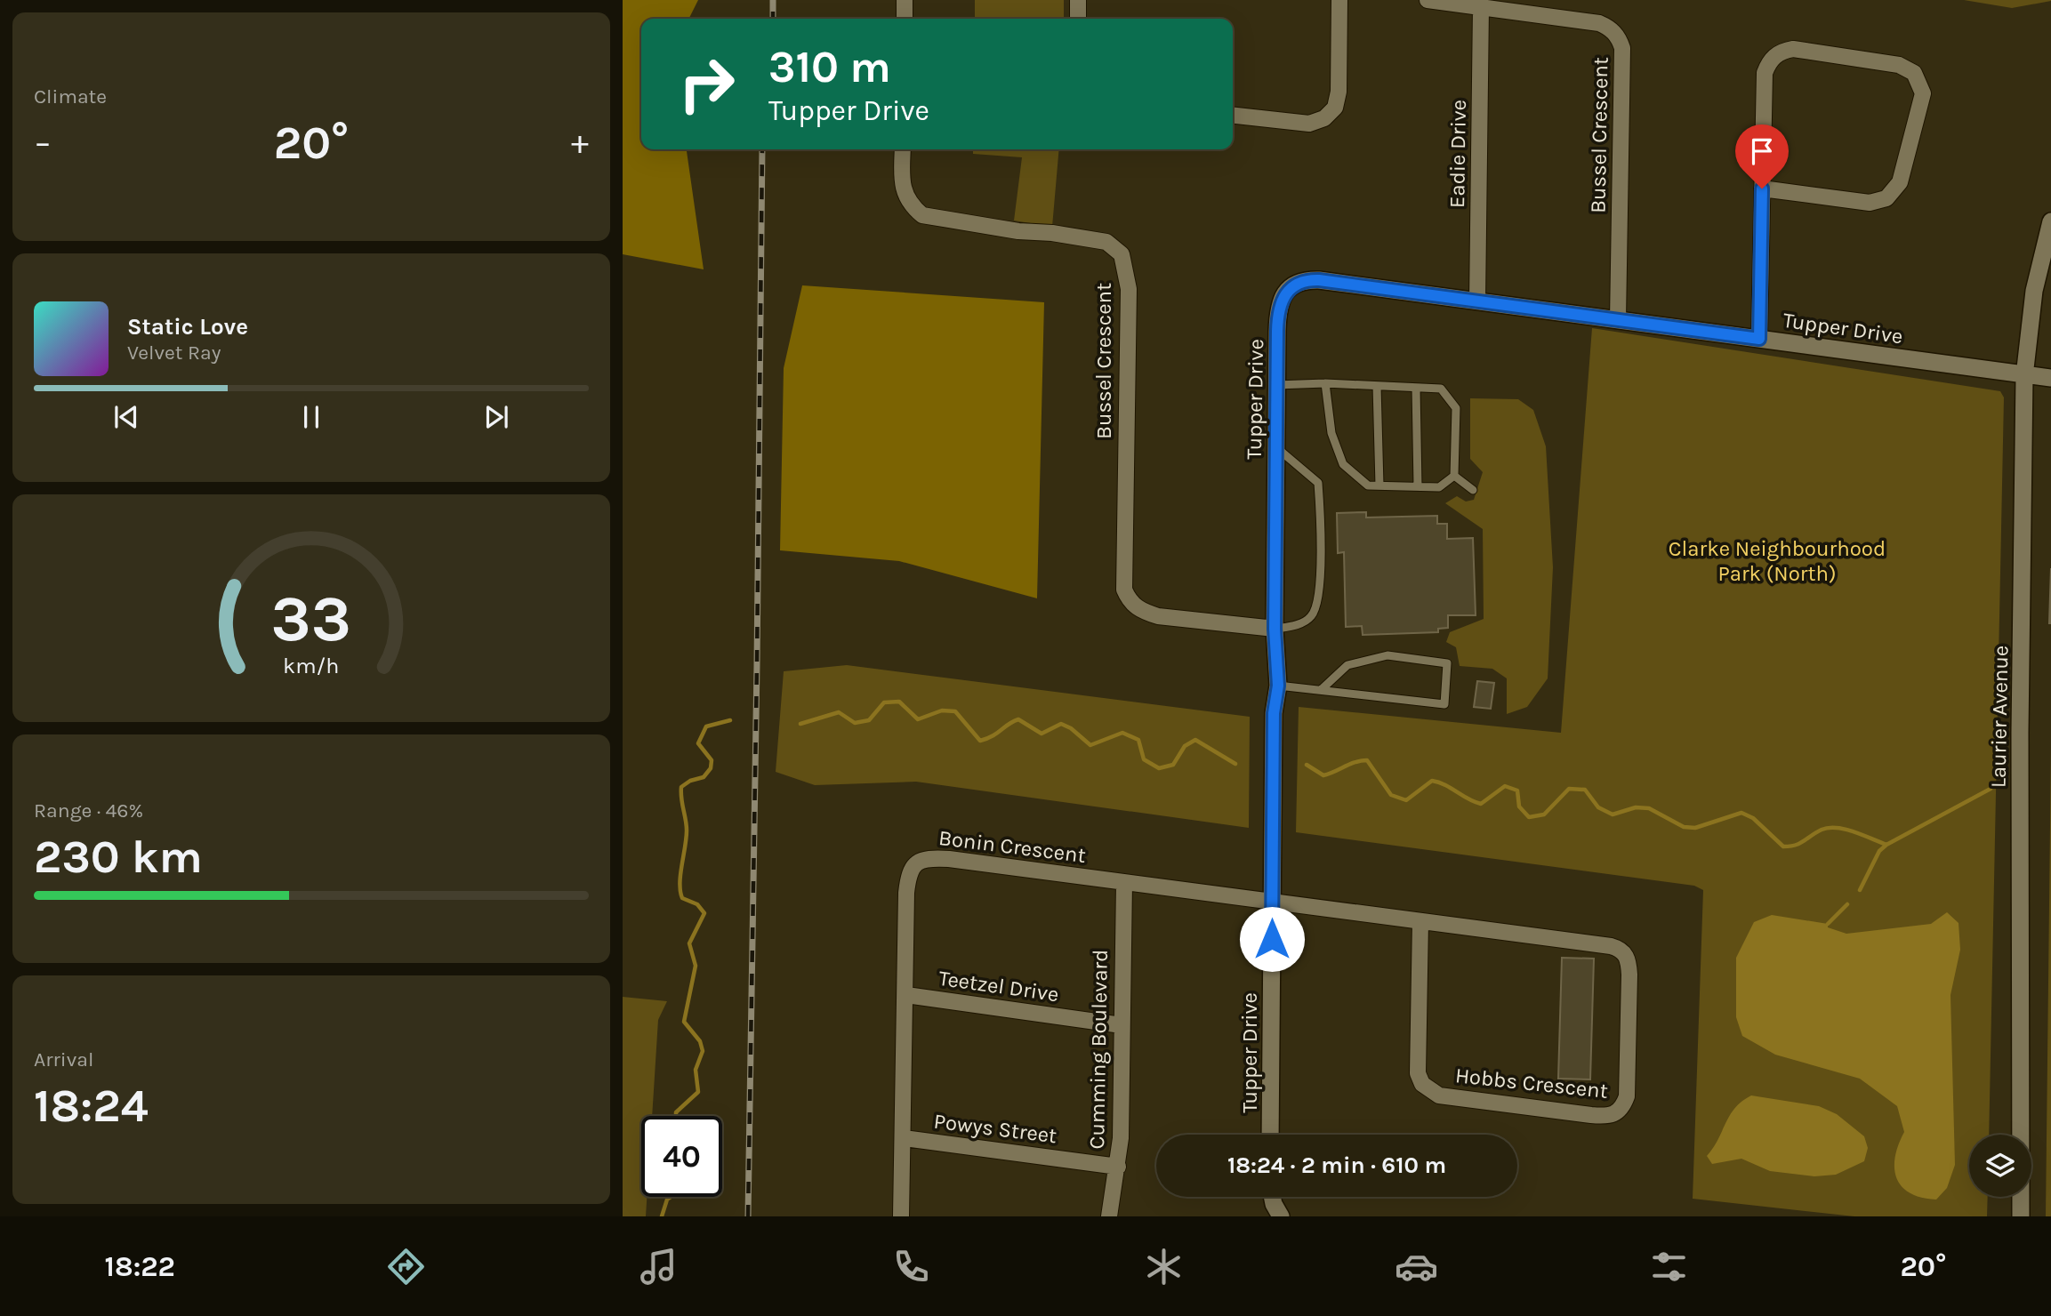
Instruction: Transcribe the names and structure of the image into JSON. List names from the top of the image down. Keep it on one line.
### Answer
{"streets":{"street":["Bussel Crescent","Eadie Drive","Tupper Drive","Laurier Avenue","Bonin Crescent","Teetzel Drive","Cumming Boulevard","Hobbs Crescent","Powys Street"]},"crossings":[["Bussel Crescent","Eadie Drive"],["Bussel Crescent","Tupper Drive"],["Eadie Drive","Tupper Drive"],["Tupper Drive","Laurier Avenue"],["Tupper Drive","Bonin Crescent"],["Tupper Drive","Hobbs Crescent"],["Bonin Crescent","Teetzel Drive"],["Bonin Crescent","Cumming Boulevard"],["Bonin Crescent","Hobbs Crescent"],["Bonin Crescent","Powys Street"],["Teetzel Drive","Cumming Boulevard"],["Cumming Boulevard","Powys Street"]],"parks":["Clarke Neighbourhood Park (North)"],"page":{"tile":["Climate",["Range · 46%","230 km"],["Arrival","18:24"]],"turn":["310 m","Tupper Drive"],"heat":["−","20°","+"],"song":["Static Love","Velvet Ray"],"limit":"40","trip":"18:24 · 2 min · 610 m","tabs":["18:22","20°"],"gauge":["33","km/h"]}}
